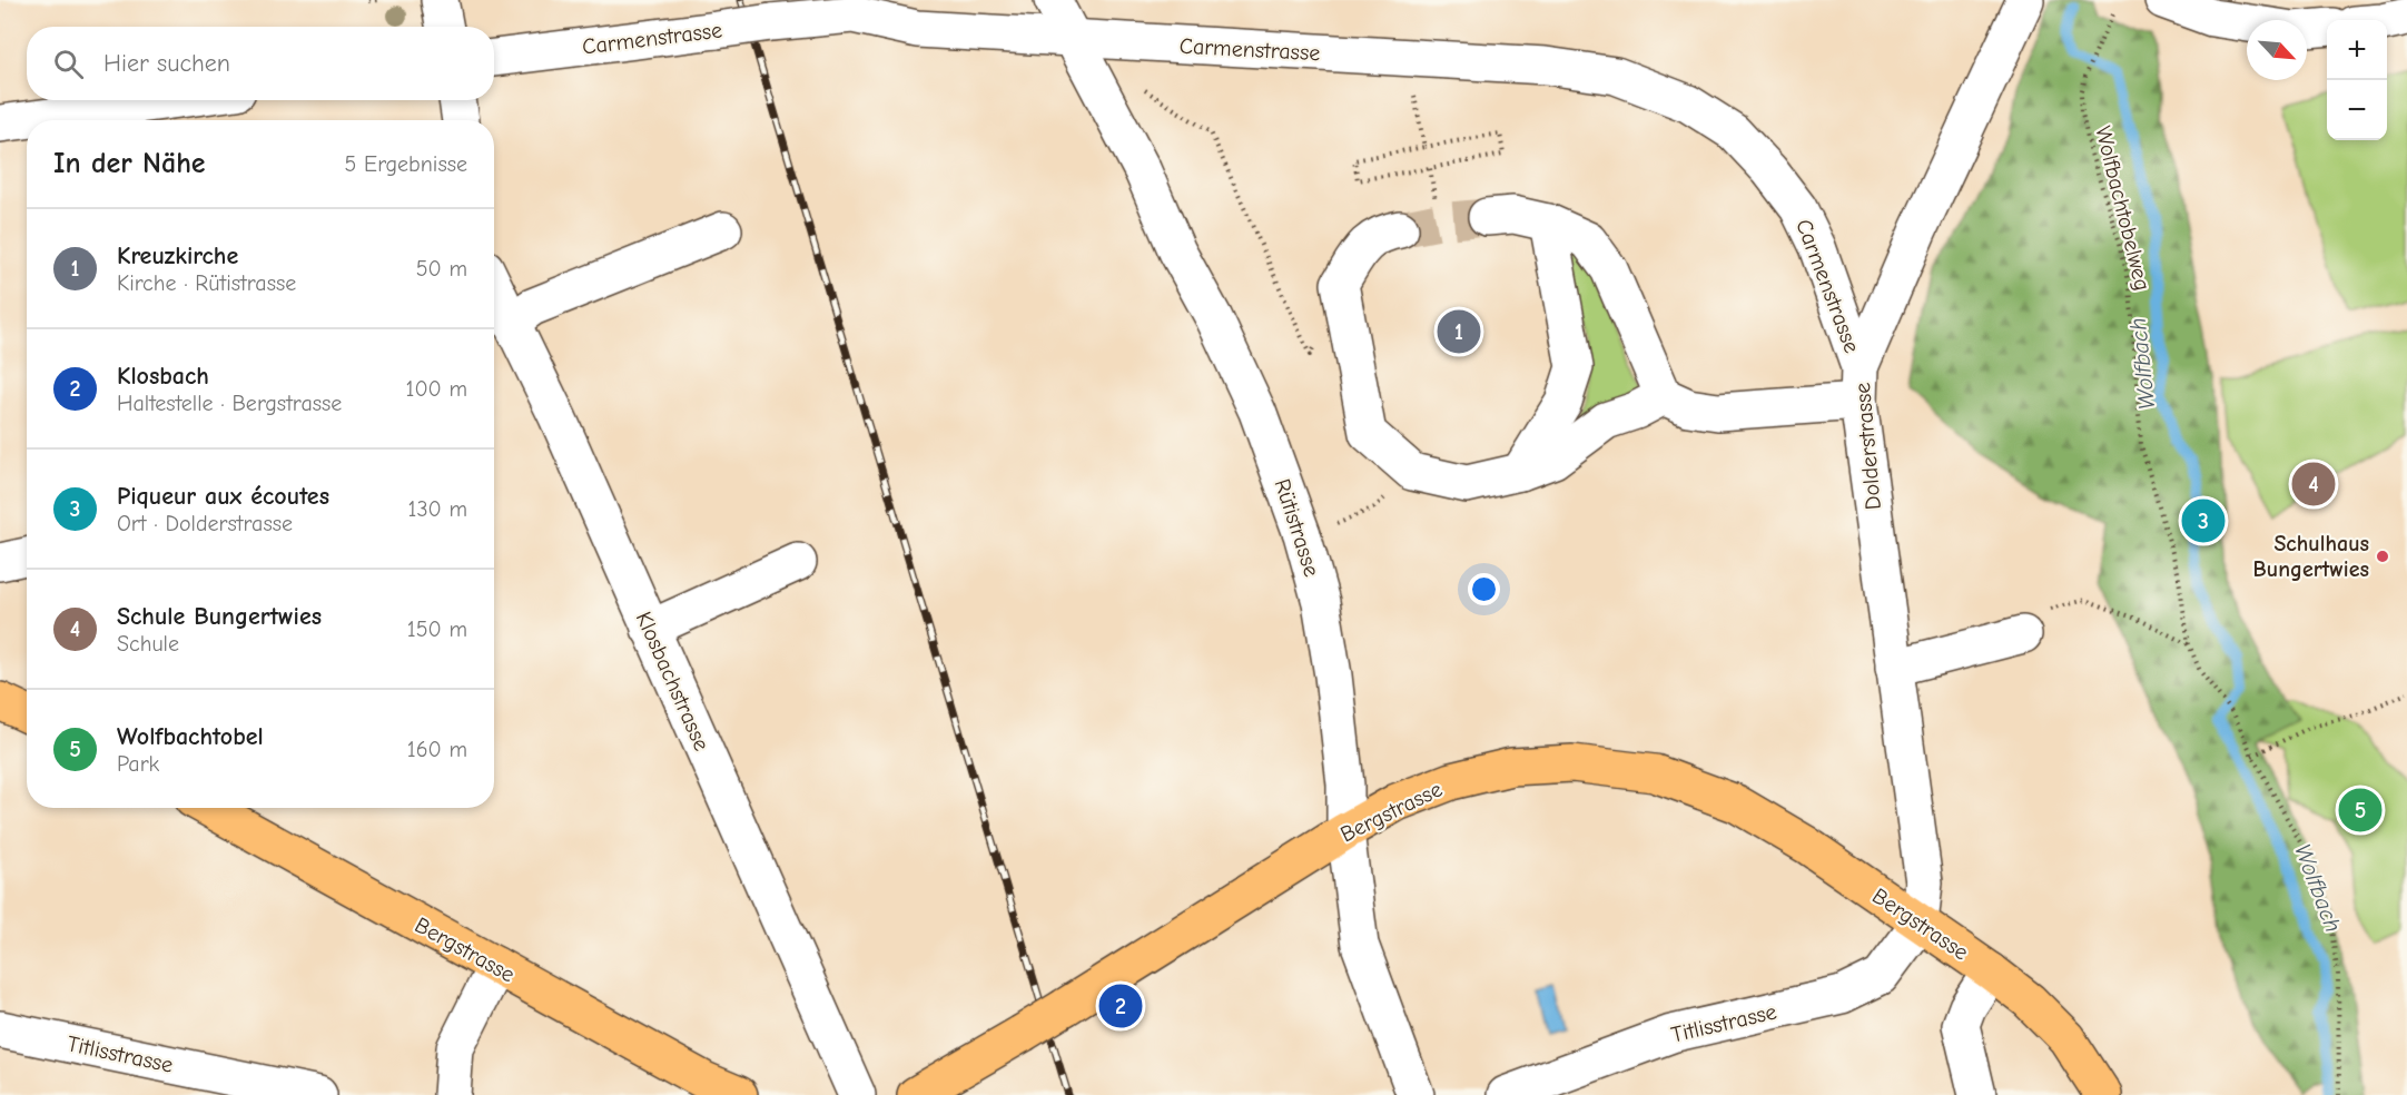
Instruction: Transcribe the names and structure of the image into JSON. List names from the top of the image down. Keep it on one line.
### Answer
{"streets":{"main road":["Bergstrasse"],"street":["Carmenstrasse","Dolderstrasse","Rütistrasse","Klosbachstrasse","Titlisstrasse"],"path":["Wolfbachtobelweg"]},"crossings":[["Carmenstrasse","Dolderstrasse"],["Carmenstrasse","Rütistrasse"],["Dolderstrasse","Bergstrasse"],["Dolderstrasse","Titlisstrasse"],["Rütistrasse","Bergstrasse"],["Bergstrasse","Titlisstrasse"]],"water":["Wolfbach"],"places":["Schulhaus Bungertwies"],"north":"bottom right","page":{"map_buttons":["+","−"],"search":"Hier suchen","heading":["In der Nähe","5 Ergebnisse"],"list":[{"mark":"1","name":"Kreuzkirche","note":"Kirche · Rütistrasse","value":"50 m"},{"mark":"2","name":"Klosbach","note":"Haltestelle · Bergstrasse","value":"100 m"},{"mark":"3","name":"Piqueur aux écoutes","note":"Ort · Dolderstrasse","value":"130 m"},{"mark":"4","name":"Schule Bungertwies","note":"Schule","value":"150 m"},{"mark":"5","name":"Wolfbachtobel","note":"Park","value":"160 m"}],"pins":["1","4","3","5","2"]}}
